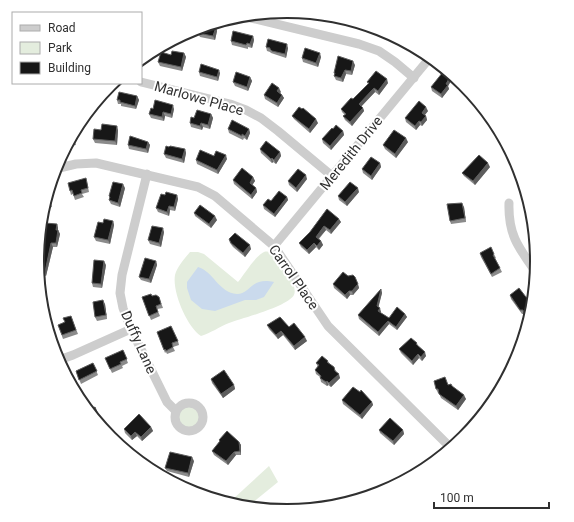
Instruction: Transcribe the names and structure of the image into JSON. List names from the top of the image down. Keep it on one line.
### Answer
{"streets":{"street":["Marlowe Place","Meredith Drive","Carrol Place","Duffy Lane"]},"crossings":[["Marlowe Place","Meredith Drive"],["Meredith Drive","Carrol Place"],["Carrol Place","Duffy Lane"]],"legend":["Road","Park","Building"],"scale_bar":"100 m"}
